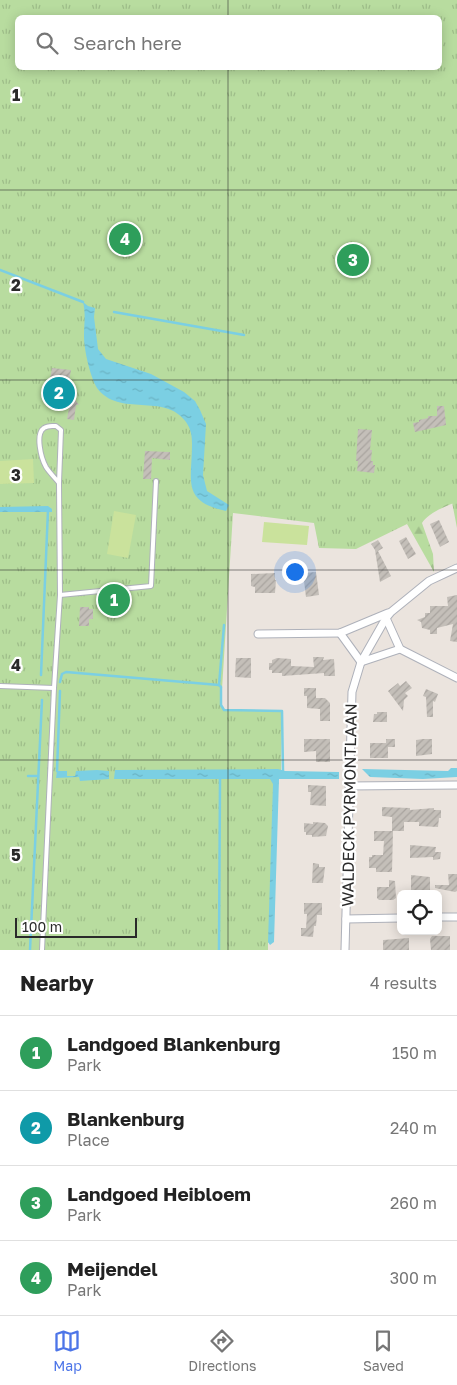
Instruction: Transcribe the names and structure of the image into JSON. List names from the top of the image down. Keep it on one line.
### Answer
{"streets":{"street":["WALDECK PYRMONTLAAN"]},"scale_bar":"100 m","page":{"search":"Search here","pins":["4","3","2","1"],"scale":"100 m","heading":["Nearby","4 results"],"list":[{"mark":"1","name":"Landgoed Blankenburg","note":"Park","value":"150 m"},{"mark":"2","name":"Blankenburg","note":"Place","value":"240 m"},{"mark":"3","name":"Landgoed Heibloem","note":"Park","value":"260 m"},{"mark":"4","name":"Meijendel","note":"Park","value":"300 m"}],"nav":["Map","Directions","Saved"]},"grid":{"rows":["1","2","3","4","5"]}}
